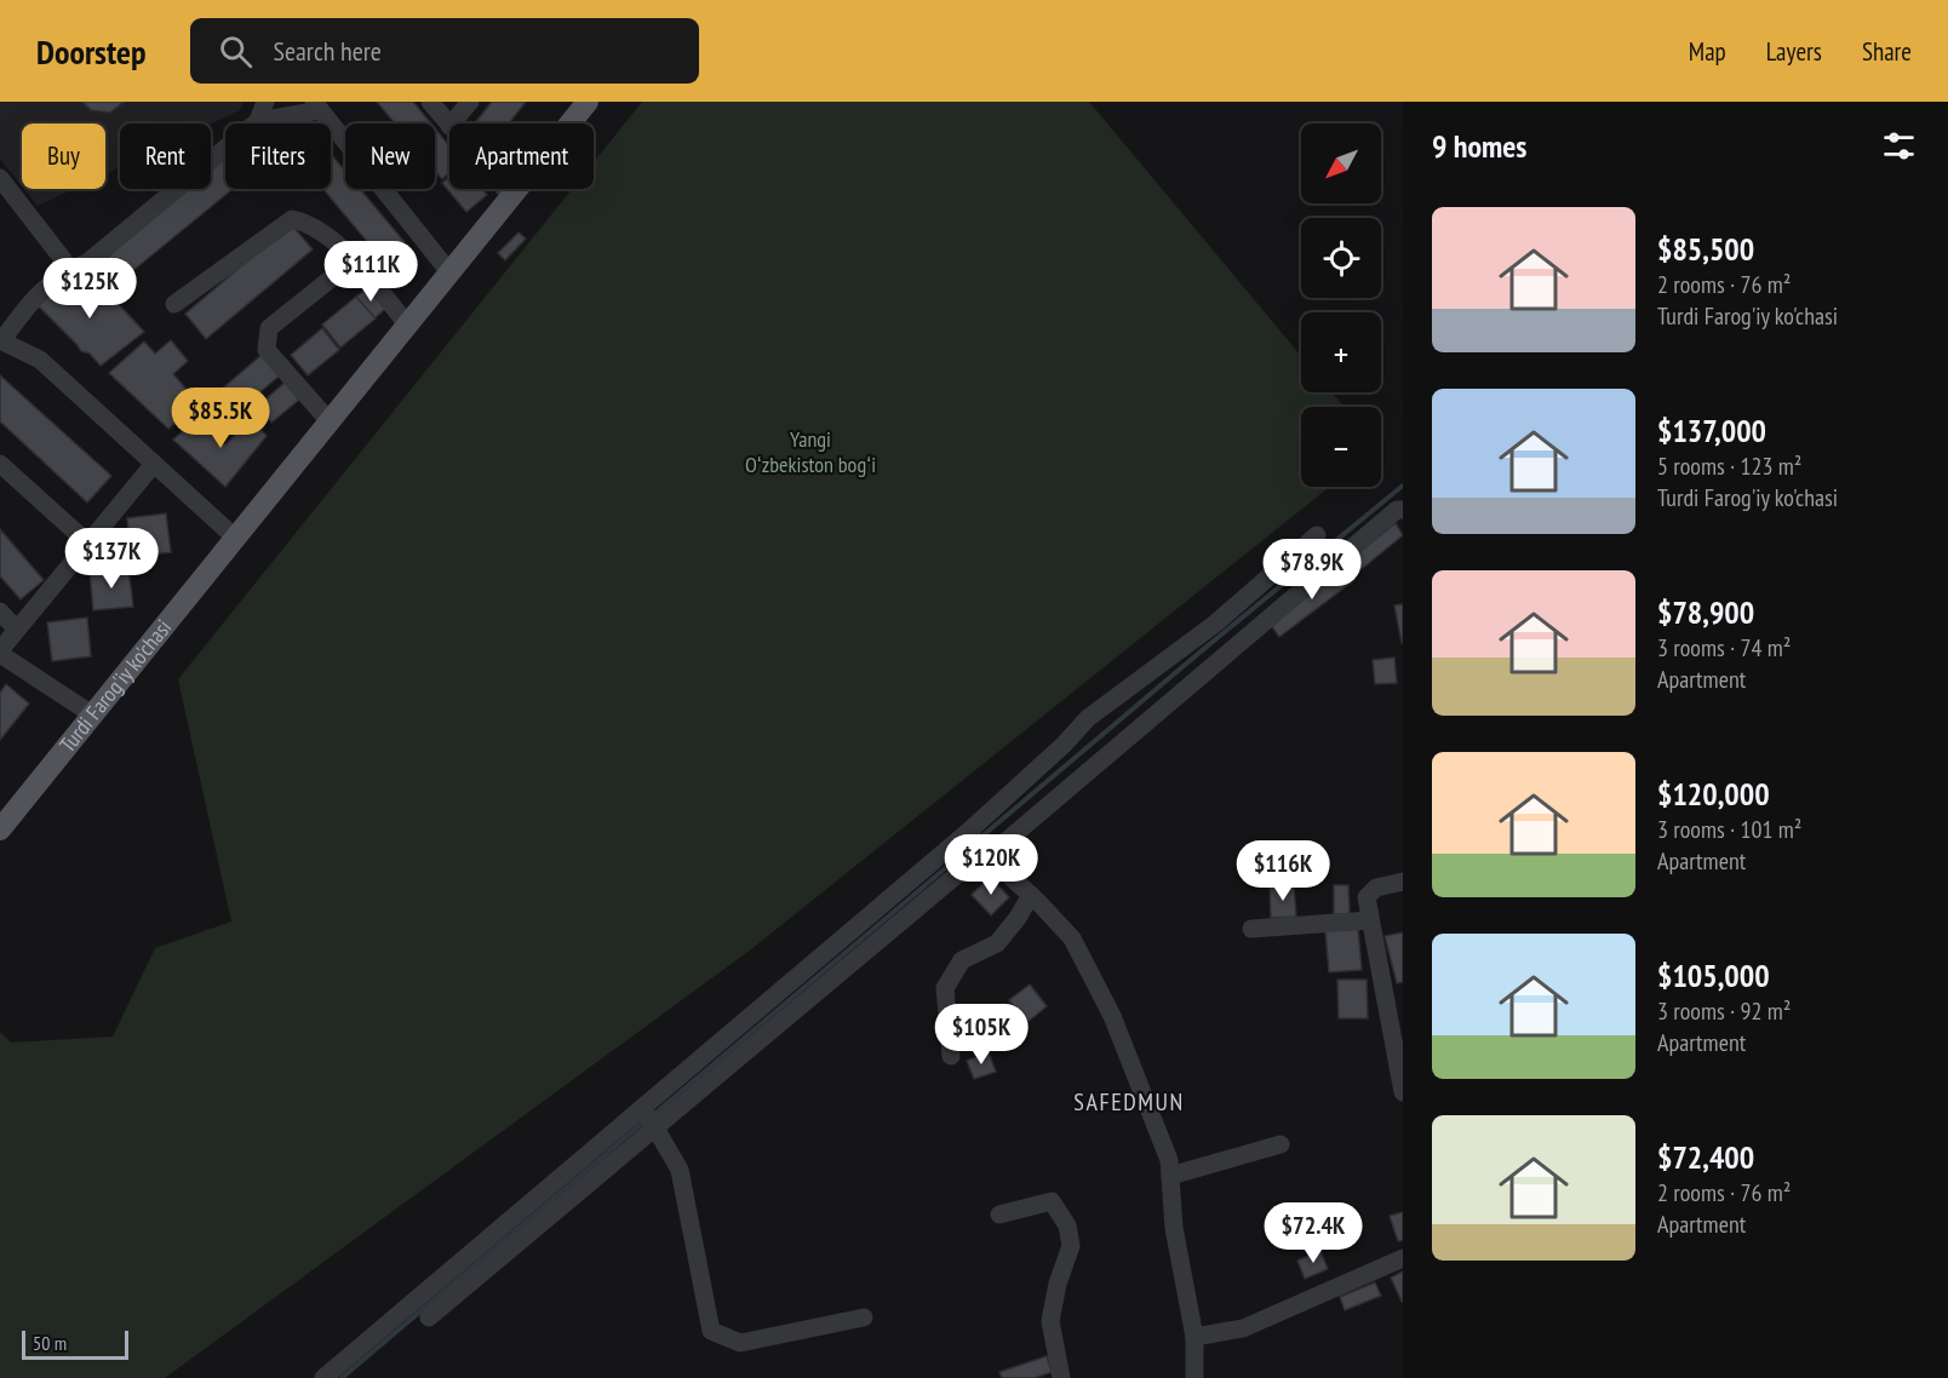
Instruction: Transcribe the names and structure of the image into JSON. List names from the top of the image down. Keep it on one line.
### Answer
{"streets":{"main road":["Turdi Farog'iy ko'chasi"]},"districts":["SAFEDMUN"],"parks":["Yangi Oʻzbekiston bogʻi"],"scale_bar":"50 m","north":"bottom left","page":{"header":"Doorstep","search":"Search here","nav":["Map","Layers","Share"],"heading":"9 homes","map_buttons":["+","−"],"chip":["Buy","Rent","Filters","New","Apartment"],"list":[{"name":"$85,500","note":"2 rooms · 76 m² · Turdi Farog'iy ko'chasi"},{"name":"$137,000","note":"5 rooms · 123 m² · Turdi Farog'iy ko'chasi"},{"name":"$78,900","note":"3 rooms · 74 m² · Apartment"},{"name":"$120,000","note":"3 rooms · 101 m² · Apartment"},{"name":"$105,000","note":"3 rooms · 92 m² · Apartment"},{"name":"$72,400","note":"2 rooms · 76 m² · Apartment"}],"price":["$111K","$125K","$85.5K","$137K","$78.9K","$120K","$116K","$105K","$72.4K"],"scale":"50 m"}}
